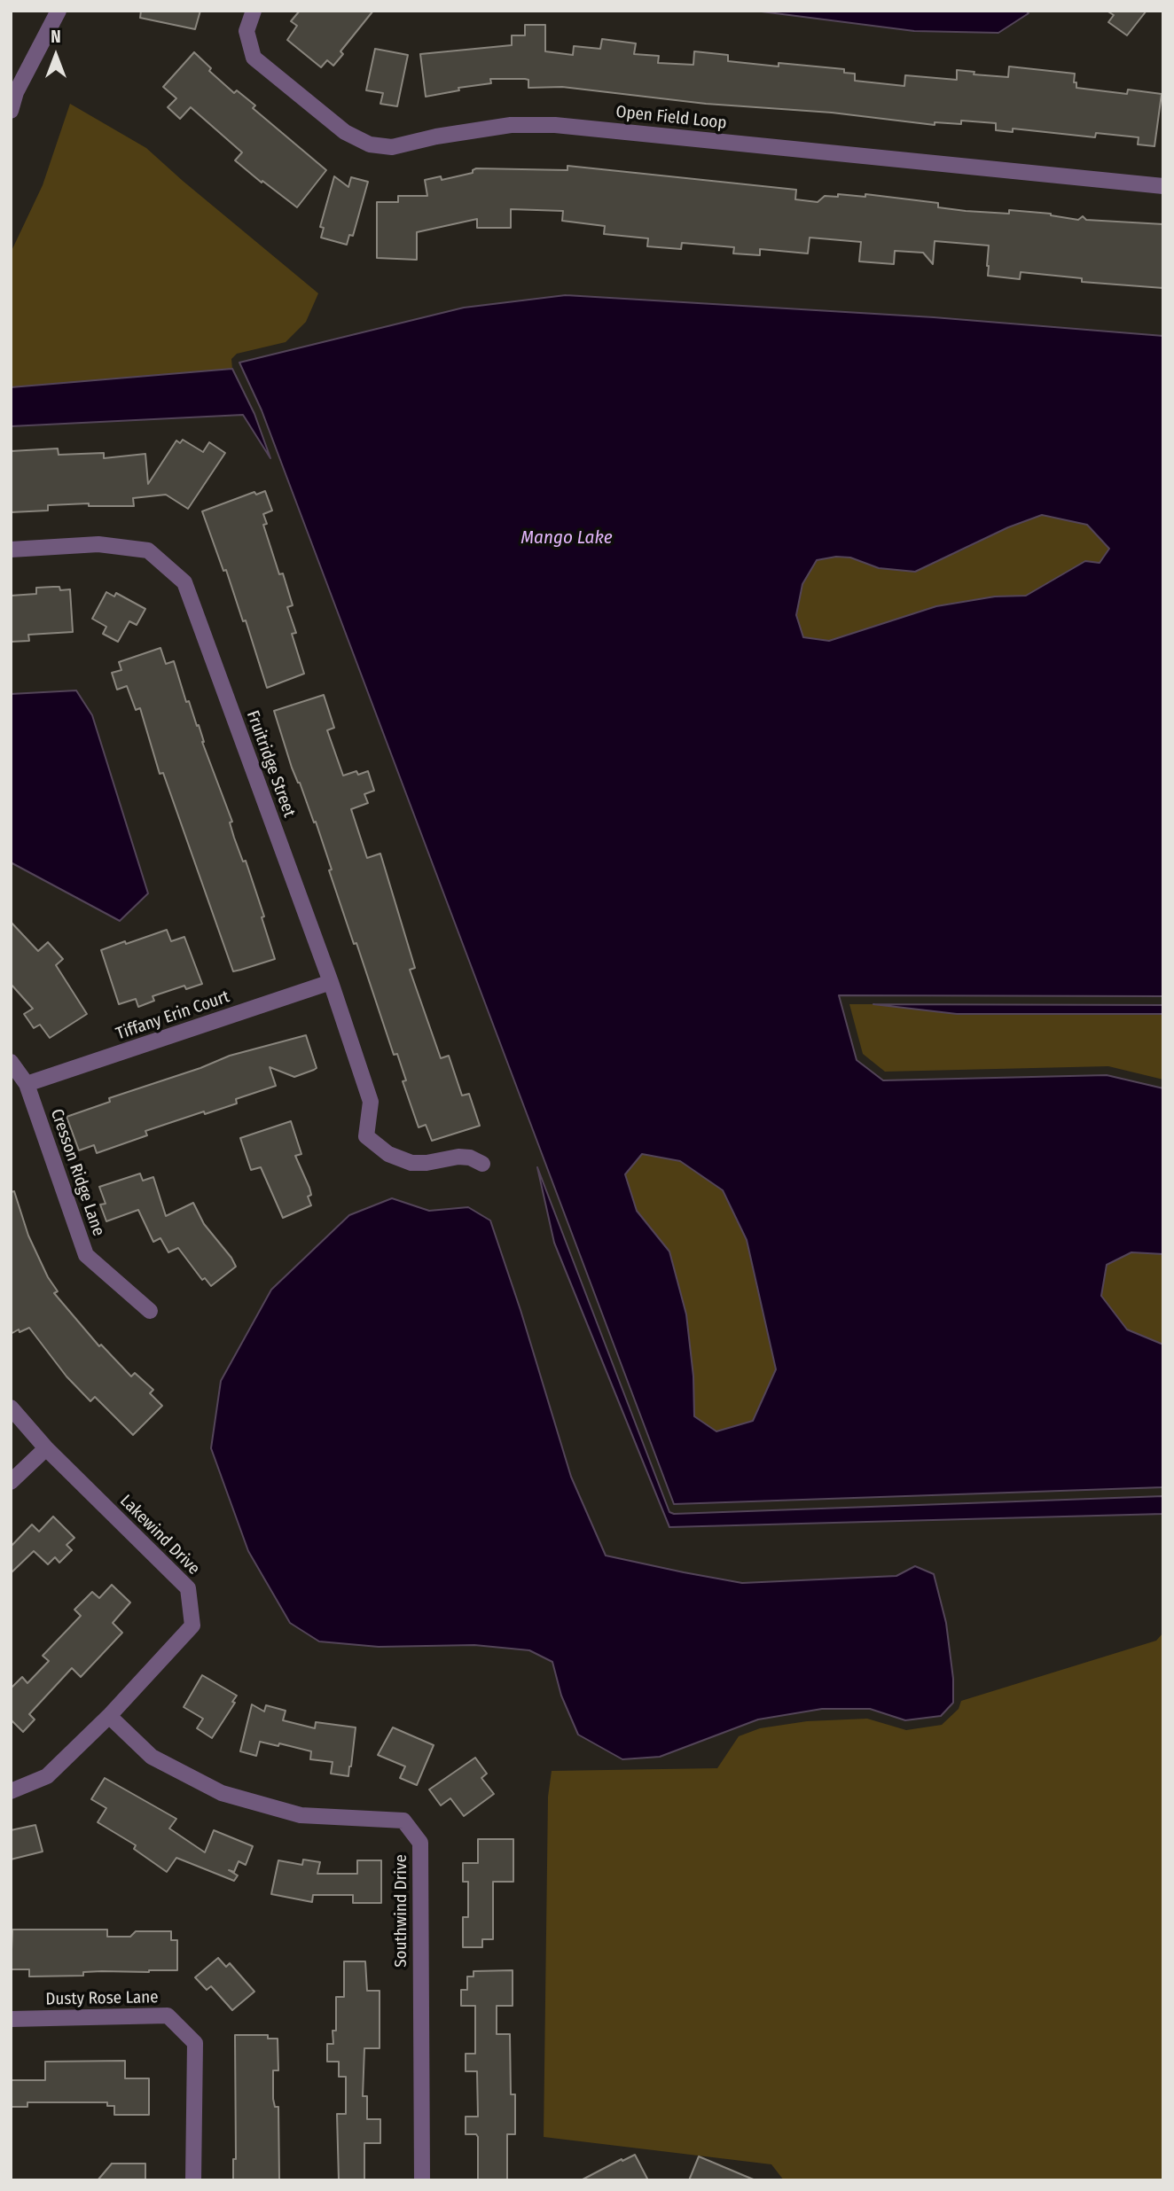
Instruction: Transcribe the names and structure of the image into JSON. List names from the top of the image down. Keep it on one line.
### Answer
{"streets":{"street":["Open Field Loop","Fruitridge Street","Tiffany Erin Court","Cresson Ridge Lane","Lakewind Drive","Southwind Drive","Dusty Rose Lane"]},"crossings":[["Fruitridge Street","Tiffany Erin Court"],["Tiffany Erin Court","Cresson Ridge Lane"],["Lakewind Drive","Southwind Drive"]],"water":["Mango Lake"],"north":"top"}
